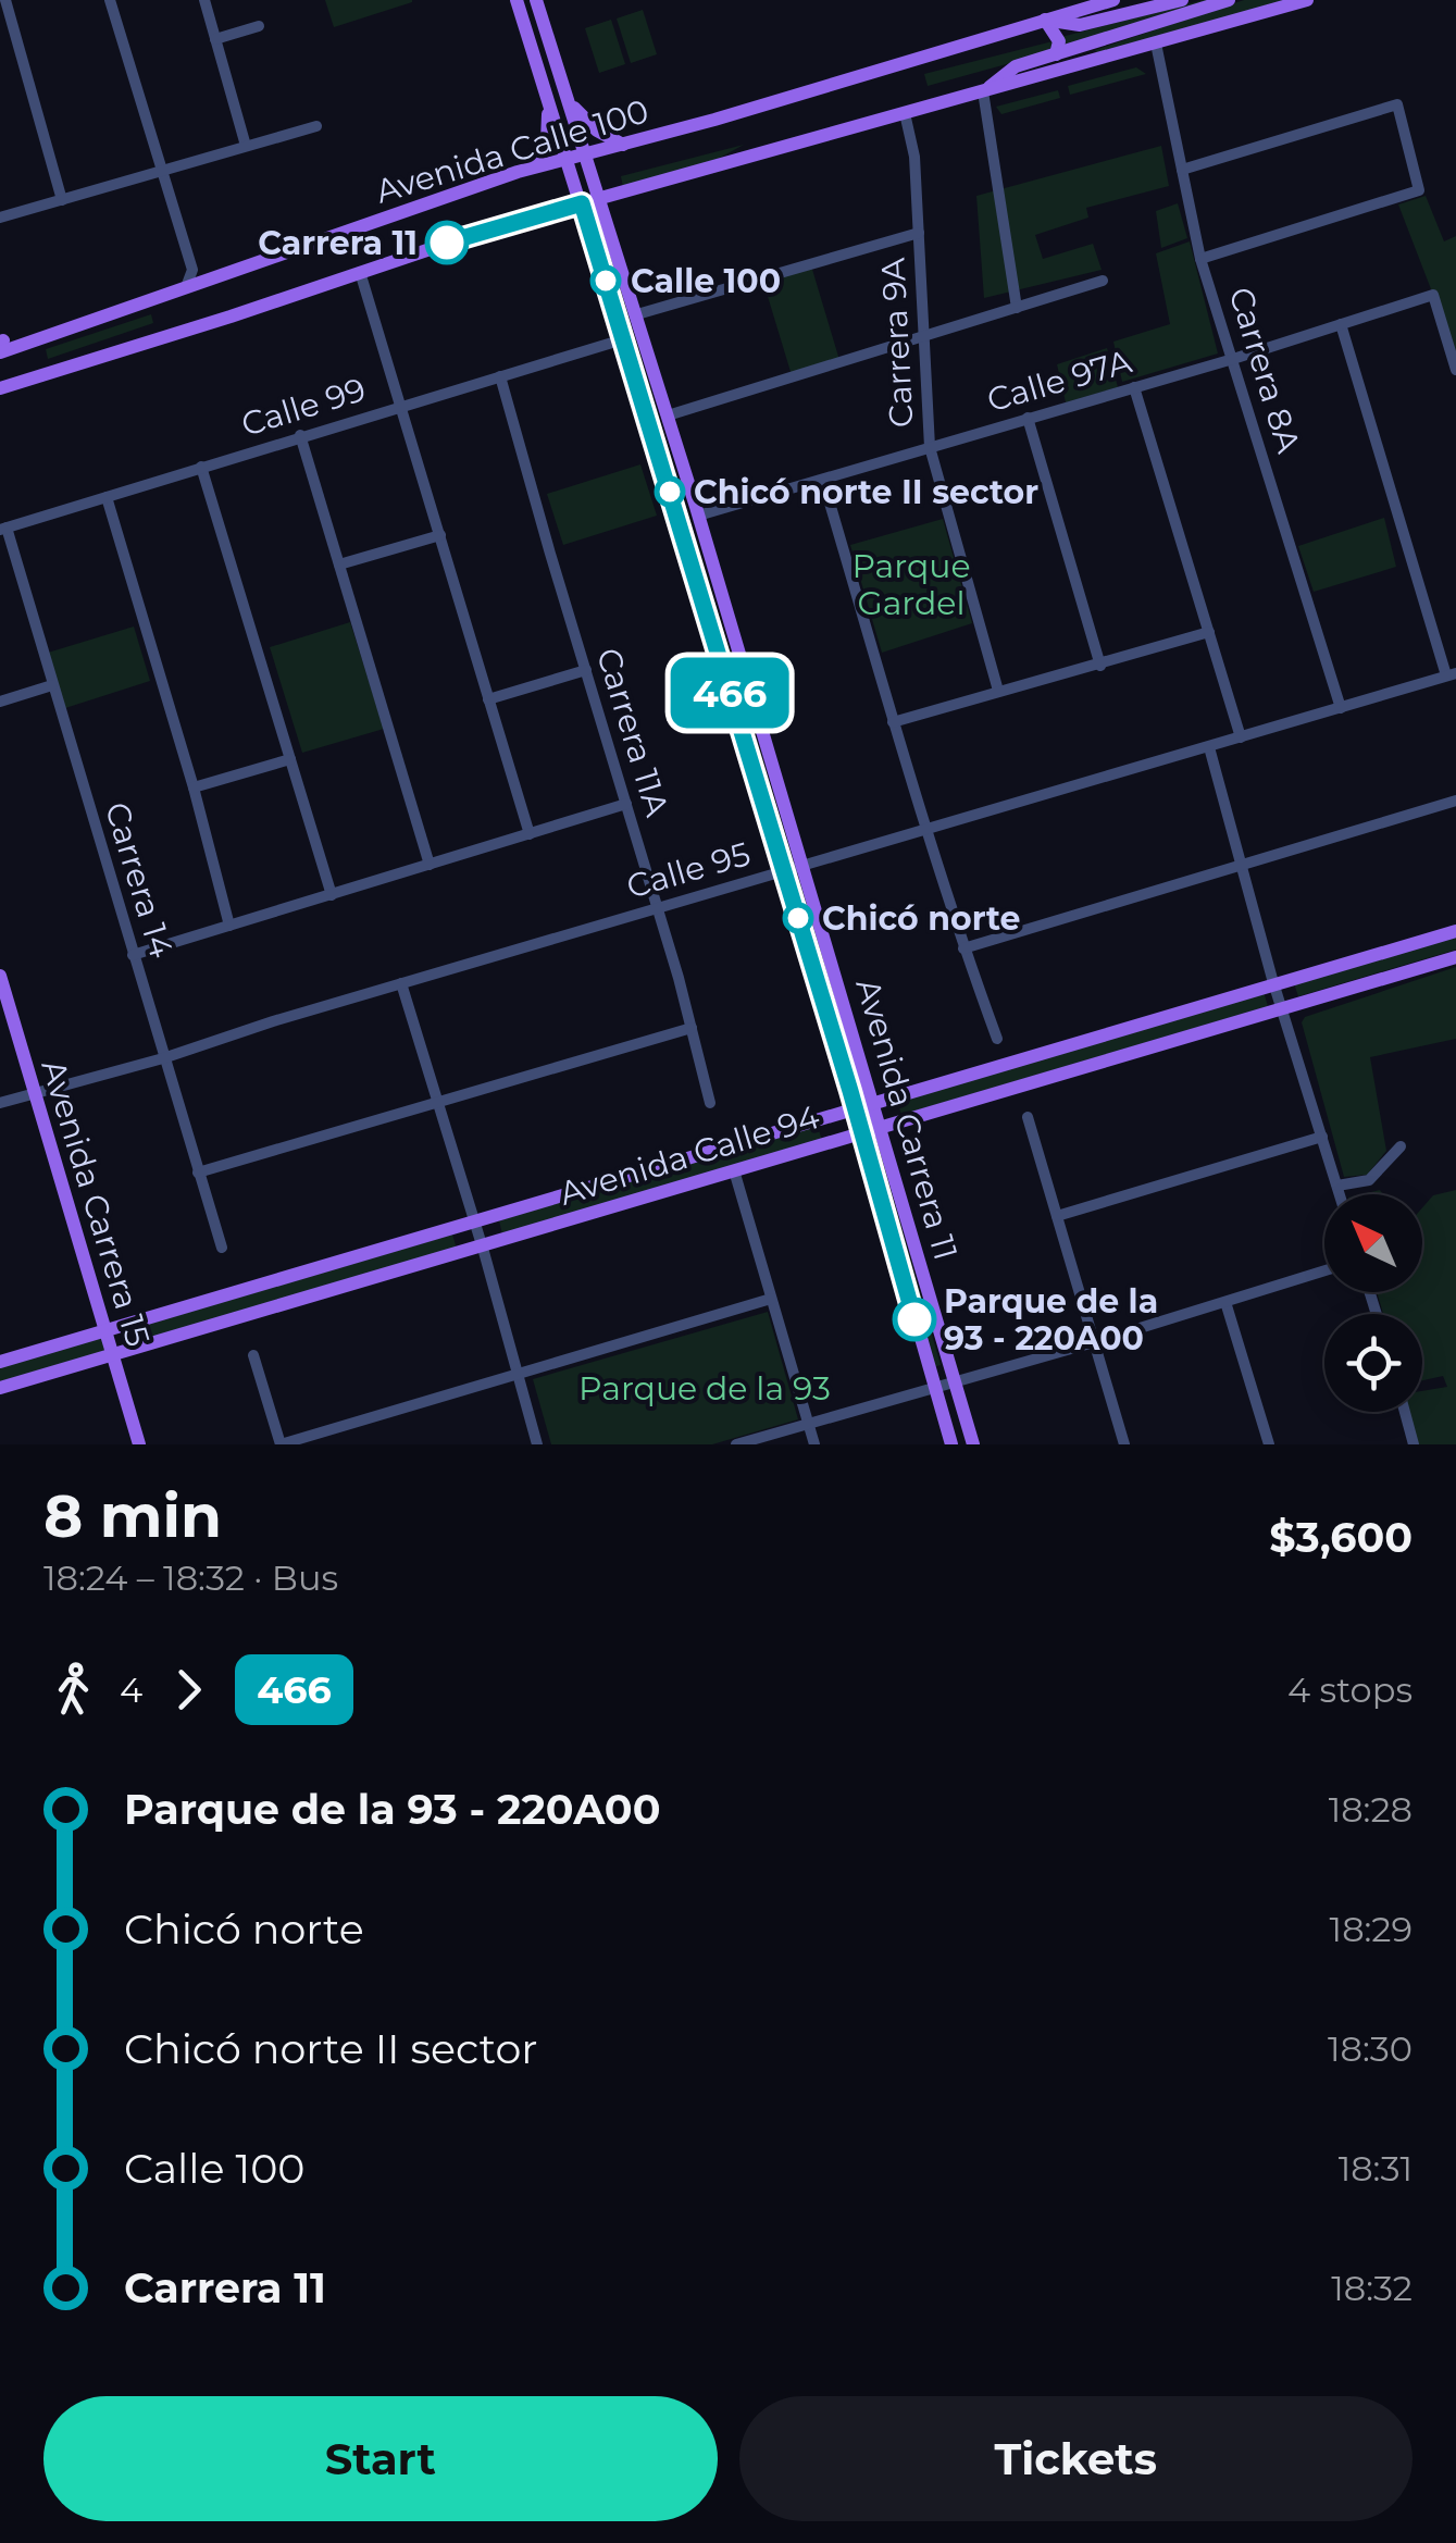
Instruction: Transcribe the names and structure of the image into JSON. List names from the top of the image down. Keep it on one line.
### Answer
{"streets":{"main road":["Avenida Calle 100","Avenida Carrera 11","Avenida Calle 94","Avenida Carrera 15"],"street":["Carrera 9A","Carrera 8A","Calle 97A","Calle 99","Carrera 11A","Calle 95","Carrera 14"]},"crossings":[["Avenida Calle 100","Carrera 9A"],["Avenida Calle 100","Carrera 8A"],["Avenida Calle 100","Avenida Carrera 11"],["Carrera 9A","Calle 97A"],["Carrera 8A","Calle 97A"],["Carrera 8A","Calle 95"],["Calle 97A","Avenida Carrera 11"],["Calle 99","Carrera 11A"],["Calle 99","Carrera 14"],["Calle 99","Avenida Carrera 11"],["Carrera 11A","Calle 95"],["Calle 95","Carrera 14"],["Calle 95","Avenida Carrera 11"],["Calle 95","Avenida Carrera 15"],["Avenida Carrera 11","Avenida Calle 94"],["Avenida Calle 94","Avenida Carrera 15"]],"parks":["Parque Gardel","Parque de la 93"],"places":["Carrera 11","Calle 100","Chicó norte II sector","Chicó norte","Parque de la 93 - 220A00"],"lines":["bus line 466"],"north":"top left","page":{"on_map":"466","heading":["8 min","18:24 – 18:32 · Bus","$3,600"],"legs":["4","466","4 stops"],"list":[{"name":"Parque de la 93 - 220A00","value":"18:28"},{"name":"Chicó norte","value":"18:29"},{"name":"Chicó norte II sector","value":"18:30"},{"name":"Calle 100","value":"18:31"},{"name":"Carrera 11","value":"18:32"}],"buttons":["Start","Tickets"]}}
